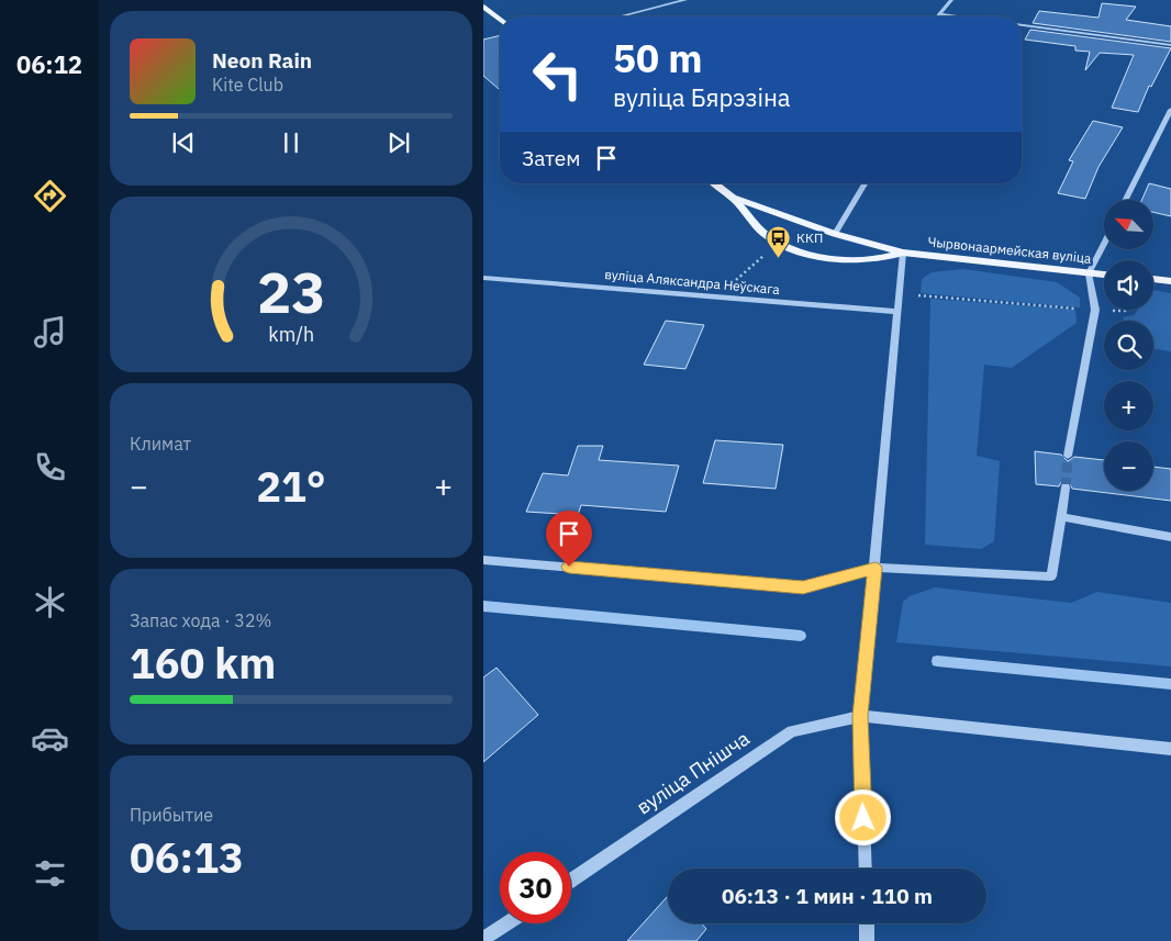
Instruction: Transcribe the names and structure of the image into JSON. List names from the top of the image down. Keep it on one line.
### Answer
{"streets":{"main road":["Чырвонаармейская вуліца"],"street":["вуліца Аляксандра Неўскага","вуліца Пнішча"]},"places":{"bus stop":["ККП"]},"north":"top left","page":{"tabs":"06:12","turn":["50 m","вуліца Бярэзіна"],"song":["Neon Rain","Kite Club"],"then":"Затем","map_buttons":["+","−"],"tile":["Климат",["Запас хода · 32%","160 km"],["Прибытие","06:13"]],"heat":["−","21°","+"],"limit":"30","trip":"06:13 · 1 мин · 110 m","gauge":["23","km/h"]}}
